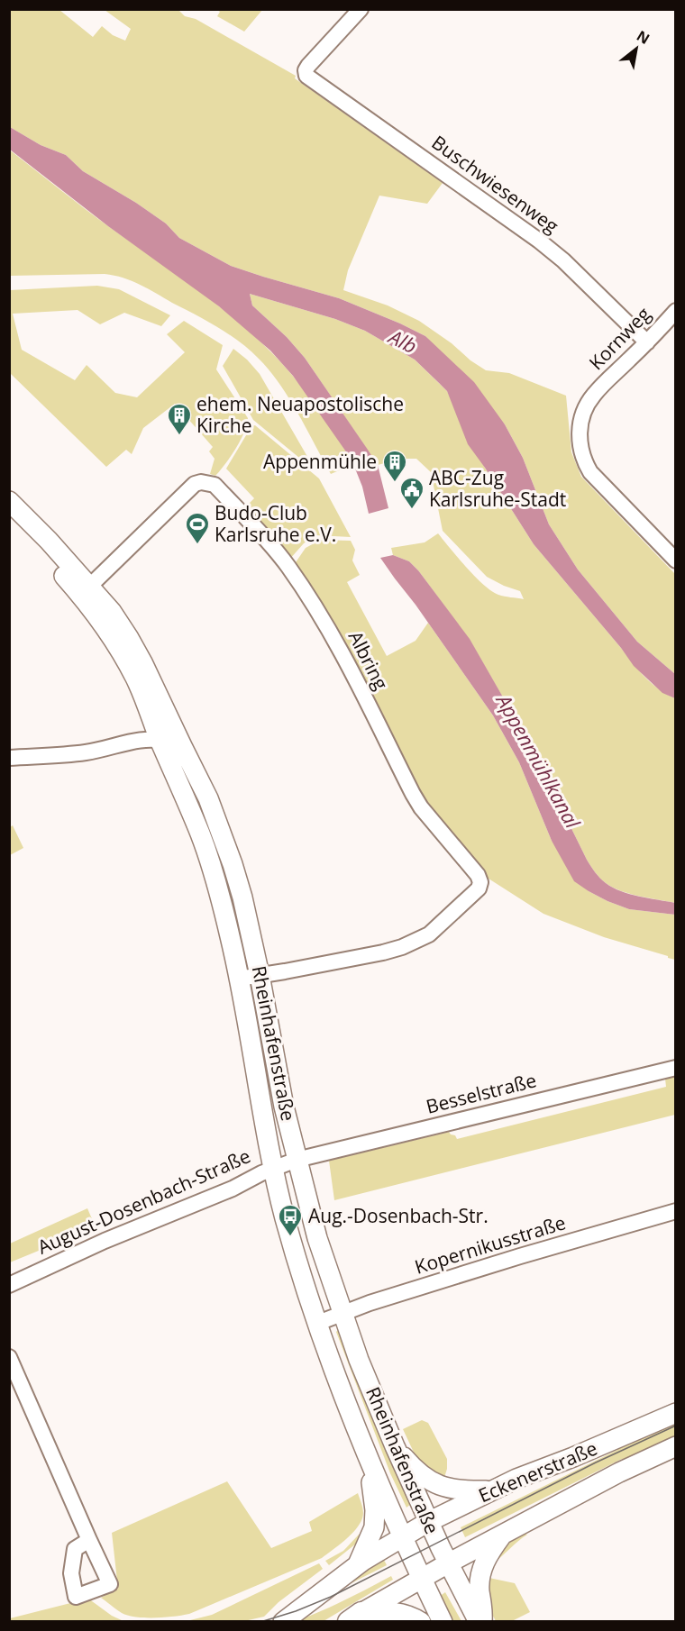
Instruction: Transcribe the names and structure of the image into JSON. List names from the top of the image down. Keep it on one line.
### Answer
{"streets":{"main road":["Rheinhafenstraße","Eckenerstraße"],"street":["Buschwiesenweg","Kornweg","Albring","Besselstraße","August-Dosenbach-Straße","Kopernikusstraße"]},"crossings":[["Buschwiesenweg","Kornweg"],["Albring","Rheinhafenstraße"],["Rheinhafenstraße","Besselstraße"],["Rheinhafenstraße","August-Dosenbach-Straße"],["Rheinhafenstraße","Kopernikusstraße"],["Rheinhafenstraße","Eckenerstraße"],["Besselstraße","August-Dosenbach-Straße"]],"water":["Alb","Appenmühlkanal"],"places":{"building":["ehem. Neuapostolische Kirche","Appenmühle"],"public building":["ABC-Zug Karlsruhe-Stadt"],"sports":["Budo-Club Karlsruhe e.V."],"bus stop":["Aug.-Dosenbach-Str."]},"north":"top right"}
